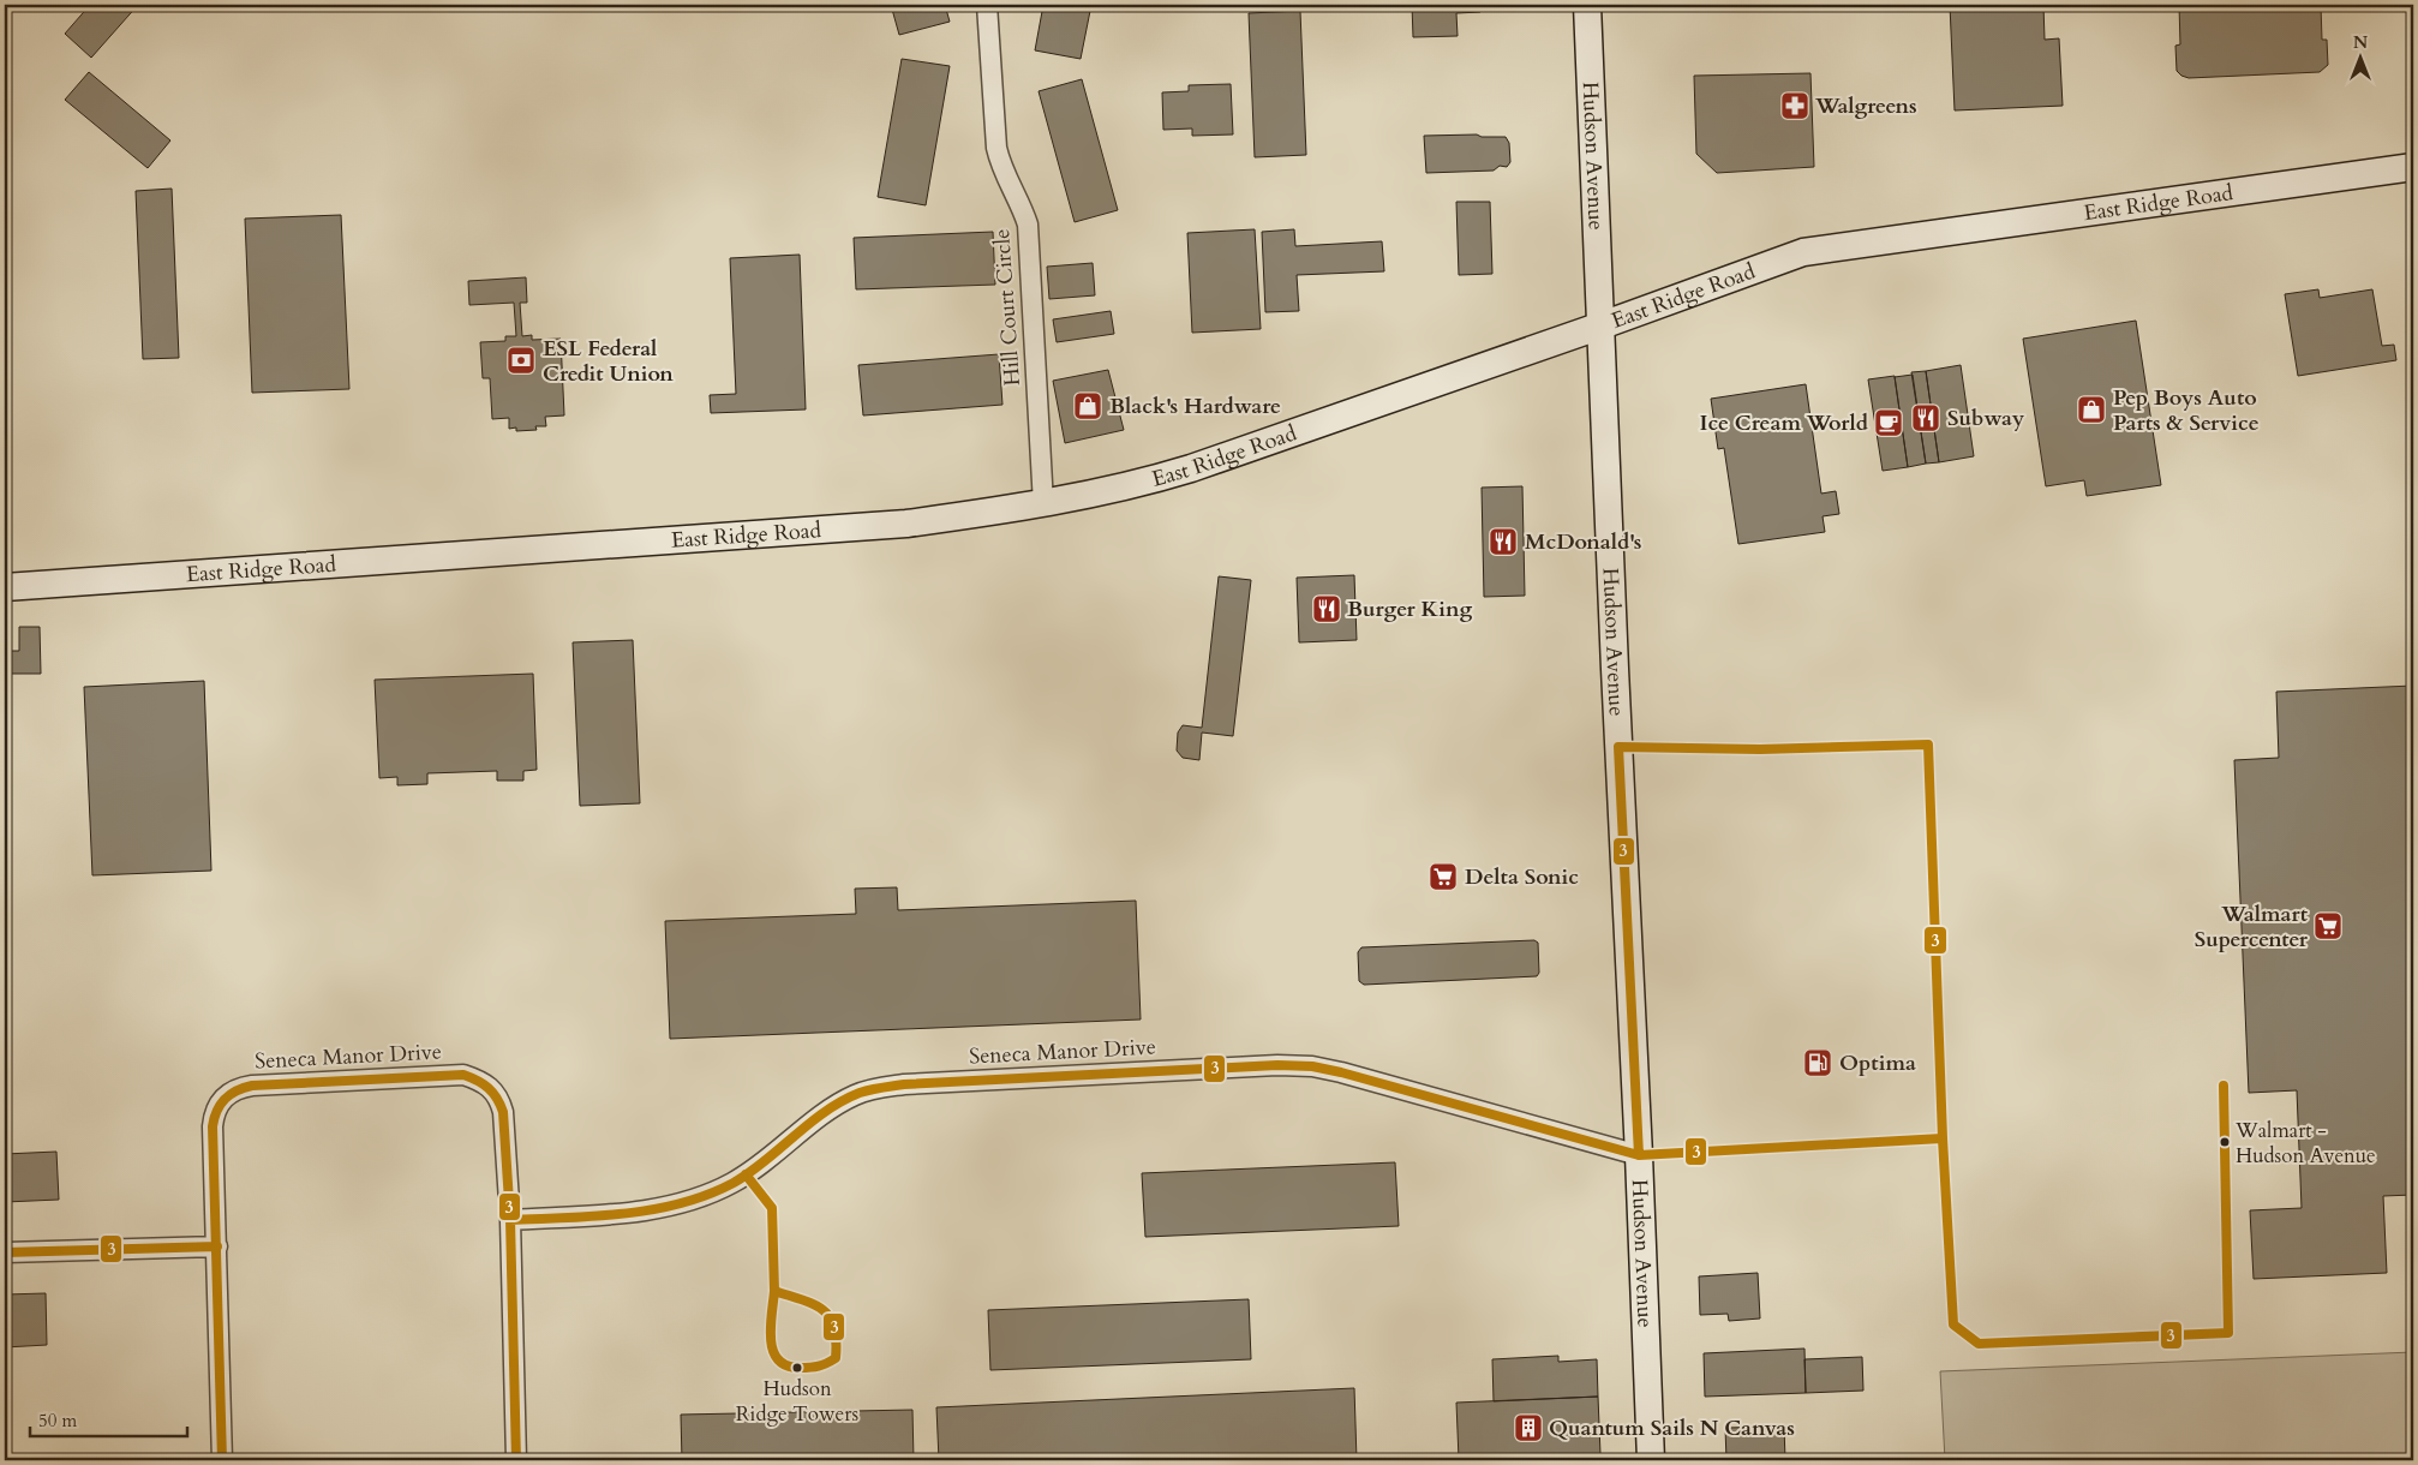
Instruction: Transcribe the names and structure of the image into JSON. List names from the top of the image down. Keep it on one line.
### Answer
{"streets":{"main road":["Hudson Avenue","East Ridge Road"],"street":["Hill Court Circle","Seneca Manor Drive"]},"crossings":[["Hudson Avenue","East Ridge Road"],["Hudson Avenue","Seneca Manor Drive"],["East Ridge Road","Hill Court Circle"]],"places":{"pharmacy":["Walgreens"],"bank":["ESL Federal Credit Union"],"shop":["Black's Hardware","Pep Boys Auto Parts & Service"],"restaurant":["Subway","McDonald's","Burger King"],"cafe":["Ice Cream World"],"supermarket":["Delta Sonic","Walmart Supercenter"],"fuel station":["Optima"],"other":["Walmart - Hudson Avenue","Hudson Ridge Towers"],"building":["Quantum Sails N Canvas"]},"lines":["transit line 3"],"scale_bar":"50 m","north":"top"}
